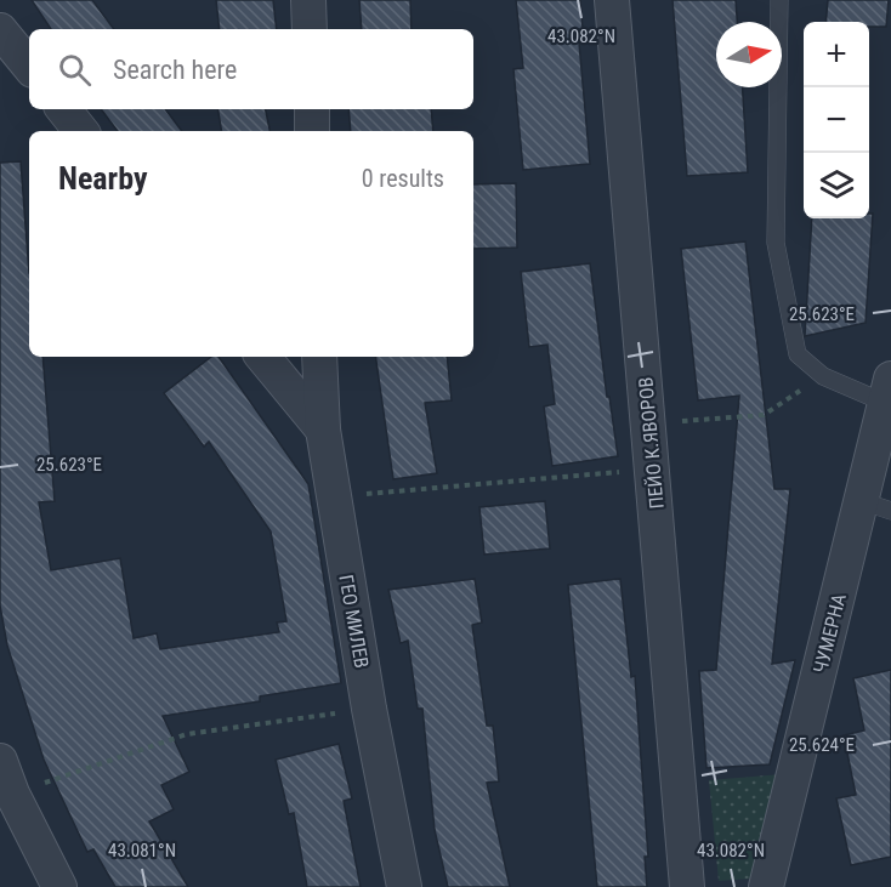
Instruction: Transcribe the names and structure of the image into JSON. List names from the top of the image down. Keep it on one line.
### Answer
{"streets":{"street":["ПЕЙО К.ЯВОРОВ","ГЕО МИЛЕВ","ЧУМЕРНА"]},"north":"right","page":{"map_buttons":["+","−"],"search":"Search here","heading":["Nearby","0 results"]},"coordinates":["43.082°N","25.623°E","25.624°E","43.081°N"]}
